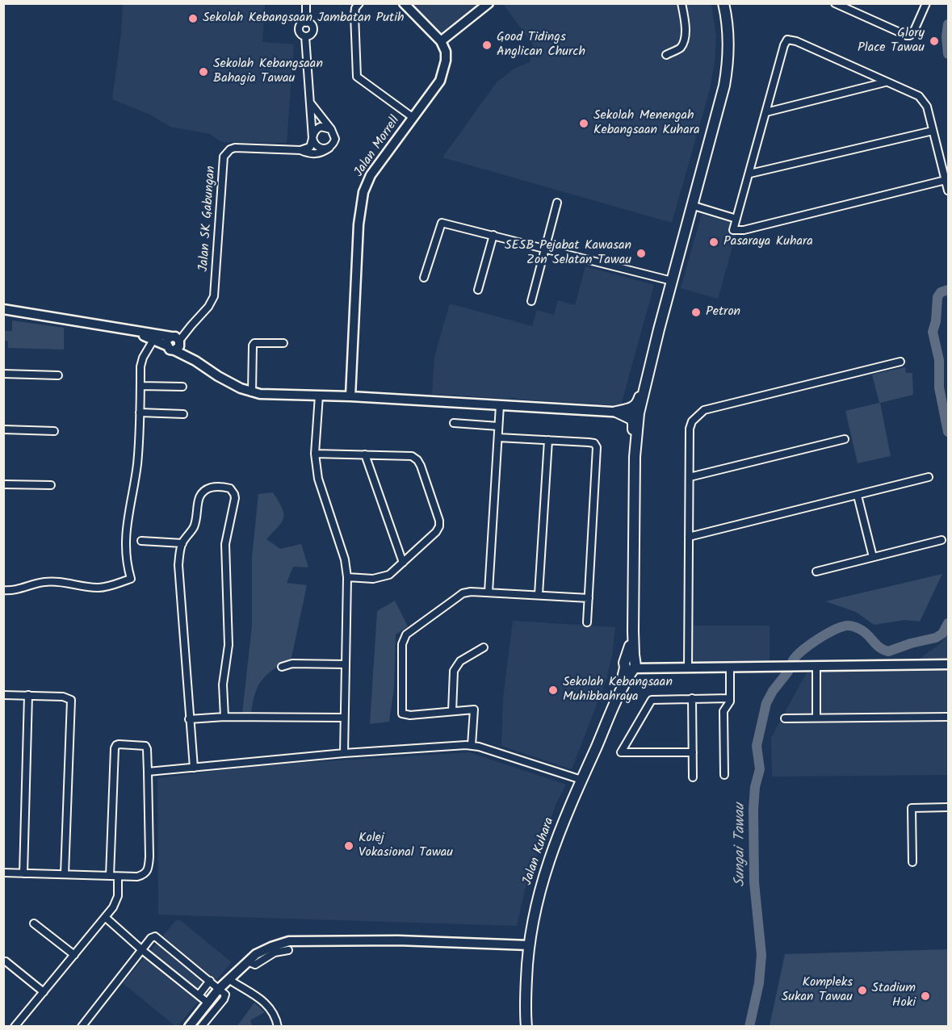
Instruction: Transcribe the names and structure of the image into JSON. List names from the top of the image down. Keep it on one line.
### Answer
{"streets":{"main road":["Jalan Kuhara"],"street":["Jalan Morrell","Jalan SK Gabungan"]},"water":["Sungai Tawau"],"places":["Sekolah Kebangsaan Jambatan Putih","Glory Place Tawau","Good Tidings Anglican Church","Sekolah Kebangsaan Bahagia Tawau","Sekolah Menengah Kebangsaan Kuhara","Pasaraya Kuhara","SESB Pejabat Kawasan Zon Selatan Tawau","Petron","Sekolah Kebangsaan Muhibbahraya","Kolej Vokasional Tawau","Kompleks Sukan Tawau","Stadium Hoki"]}
